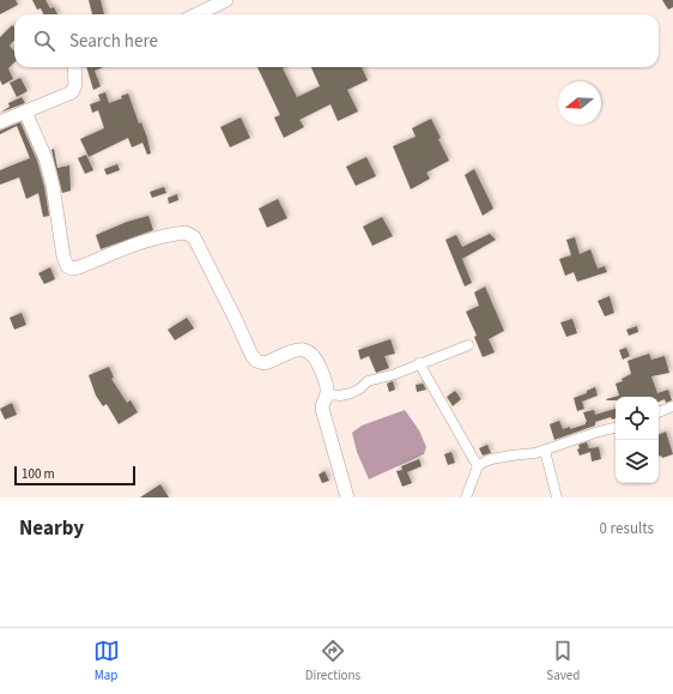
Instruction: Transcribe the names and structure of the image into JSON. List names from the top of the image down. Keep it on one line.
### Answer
{"scale_bar":"100 m","north":"left","page":{"search":"Search here","scale":"100 m","heading":["Nearby","0 results"],"nav":["Map","Directions","Saved"]}}
